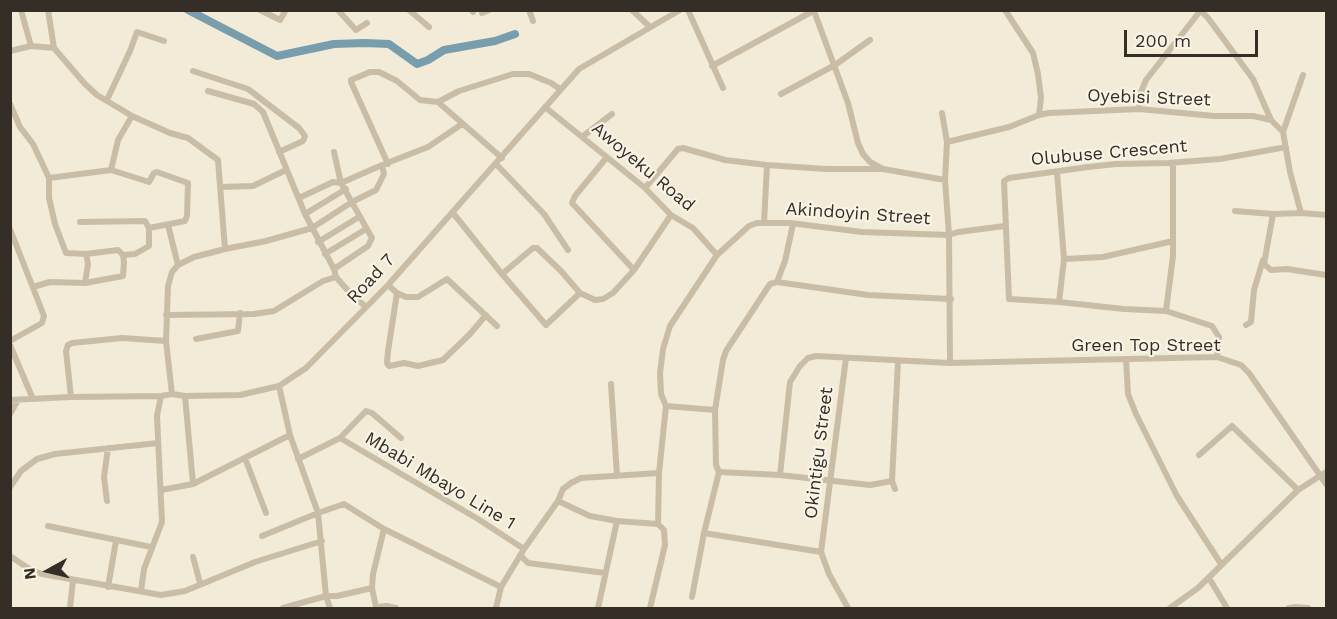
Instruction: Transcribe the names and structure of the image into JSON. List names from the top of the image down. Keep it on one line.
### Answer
{"streets":{"street":["Oyebisi Street","Olubuse Crescent","Awoyeku Road","Akindoyin Street","Road 7","Green Top Street","Okintigu Street","Mbabi Mbayo Line 1"]},"crossings":[["Olubuse Crescent","Akindoyin Street"],["Olubuse Crescent","Green Top Street"],["Awoyeku Road","Akindoyin Street"],["Awoyeku Road","Road 7"],["Green Top Street","Okintigu Street"]],"scale_bar":"200 m","north":"left"}
